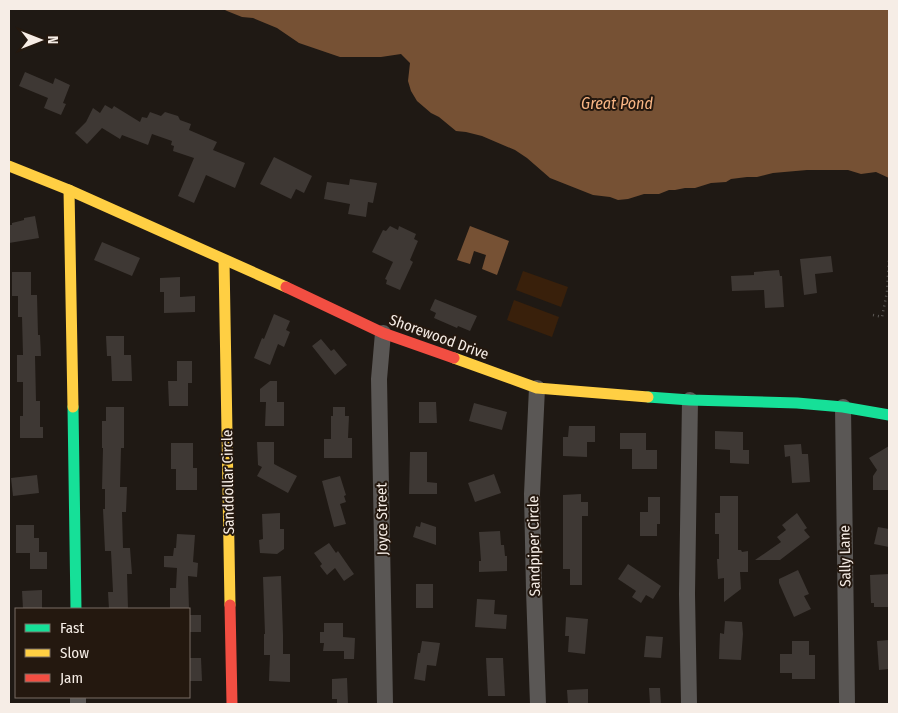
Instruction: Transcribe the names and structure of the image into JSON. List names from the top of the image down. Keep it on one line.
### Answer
{"streets":{"street":["Shorewood Drive","Sanddollar Circle","Joyce Street","Sandpiper Circle","Sally Lane"]},"crossings":[["Shorewood Drive","Sanddollar Circle"],["Shorewood Drive","Joyce Street"],["Shorewood Drive","Sandpiper Circle"],["Shorewood Drive","Sally Lane"]],"water":["Great Pond"],"legend":["Fast","Slow","Jam"],"north":"right"}
